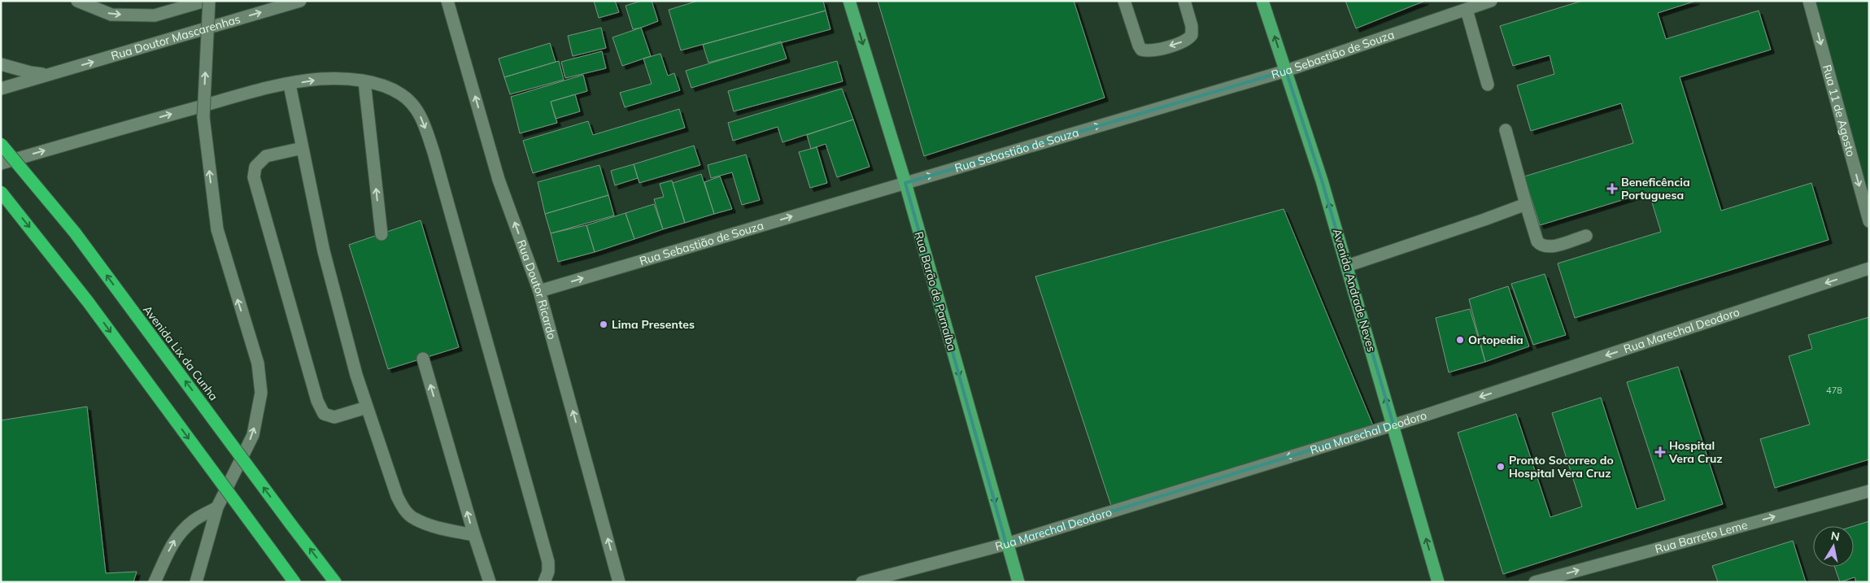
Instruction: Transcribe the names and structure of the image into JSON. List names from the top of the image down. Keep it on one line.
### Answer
{"streets":{"highway":["Avenida Lix da Cunha"],"main road":["Avenida Andrade Neves","Rua Barão de Parnaíba"],"street":["Rua Doutor Mascarenhas","Rua Sebastião de Souza","Rua 11 de Agosto","Rua Doutor Ricardo","Rua Marechal Deodoro","Rua Barreto Leme"]},"crossings":[["Rua Sebastião de Souza","Rua Doutor Ricardo"],["Rua Sebastião de Souza","Avenida Andrade Neves"],["Rua Sebastião de Souza","Rua Barão de Parnaíba"],["Avenida Andrade Neves","Rua Marechal Deodoro"],["Rua Barão de Parnaíba","Rua Marechal Deodoro"]],"one_way":["Rua Sebastião de Souza","Rua 11 de Agosto","Avenida Andrade Neves","Rua Barão de Parnaíba","Rua Marechal Deodoro","Rua Barreto Leme"],"places":{"health":["Beneficência Portuguesa","Hospital Vera Cruz"],"other":["Lima Presentes","Ortopedia","Pronto Socorreo do Hospital Vera Cruz"]},"house_numbers":["478"],"north":"top"}
